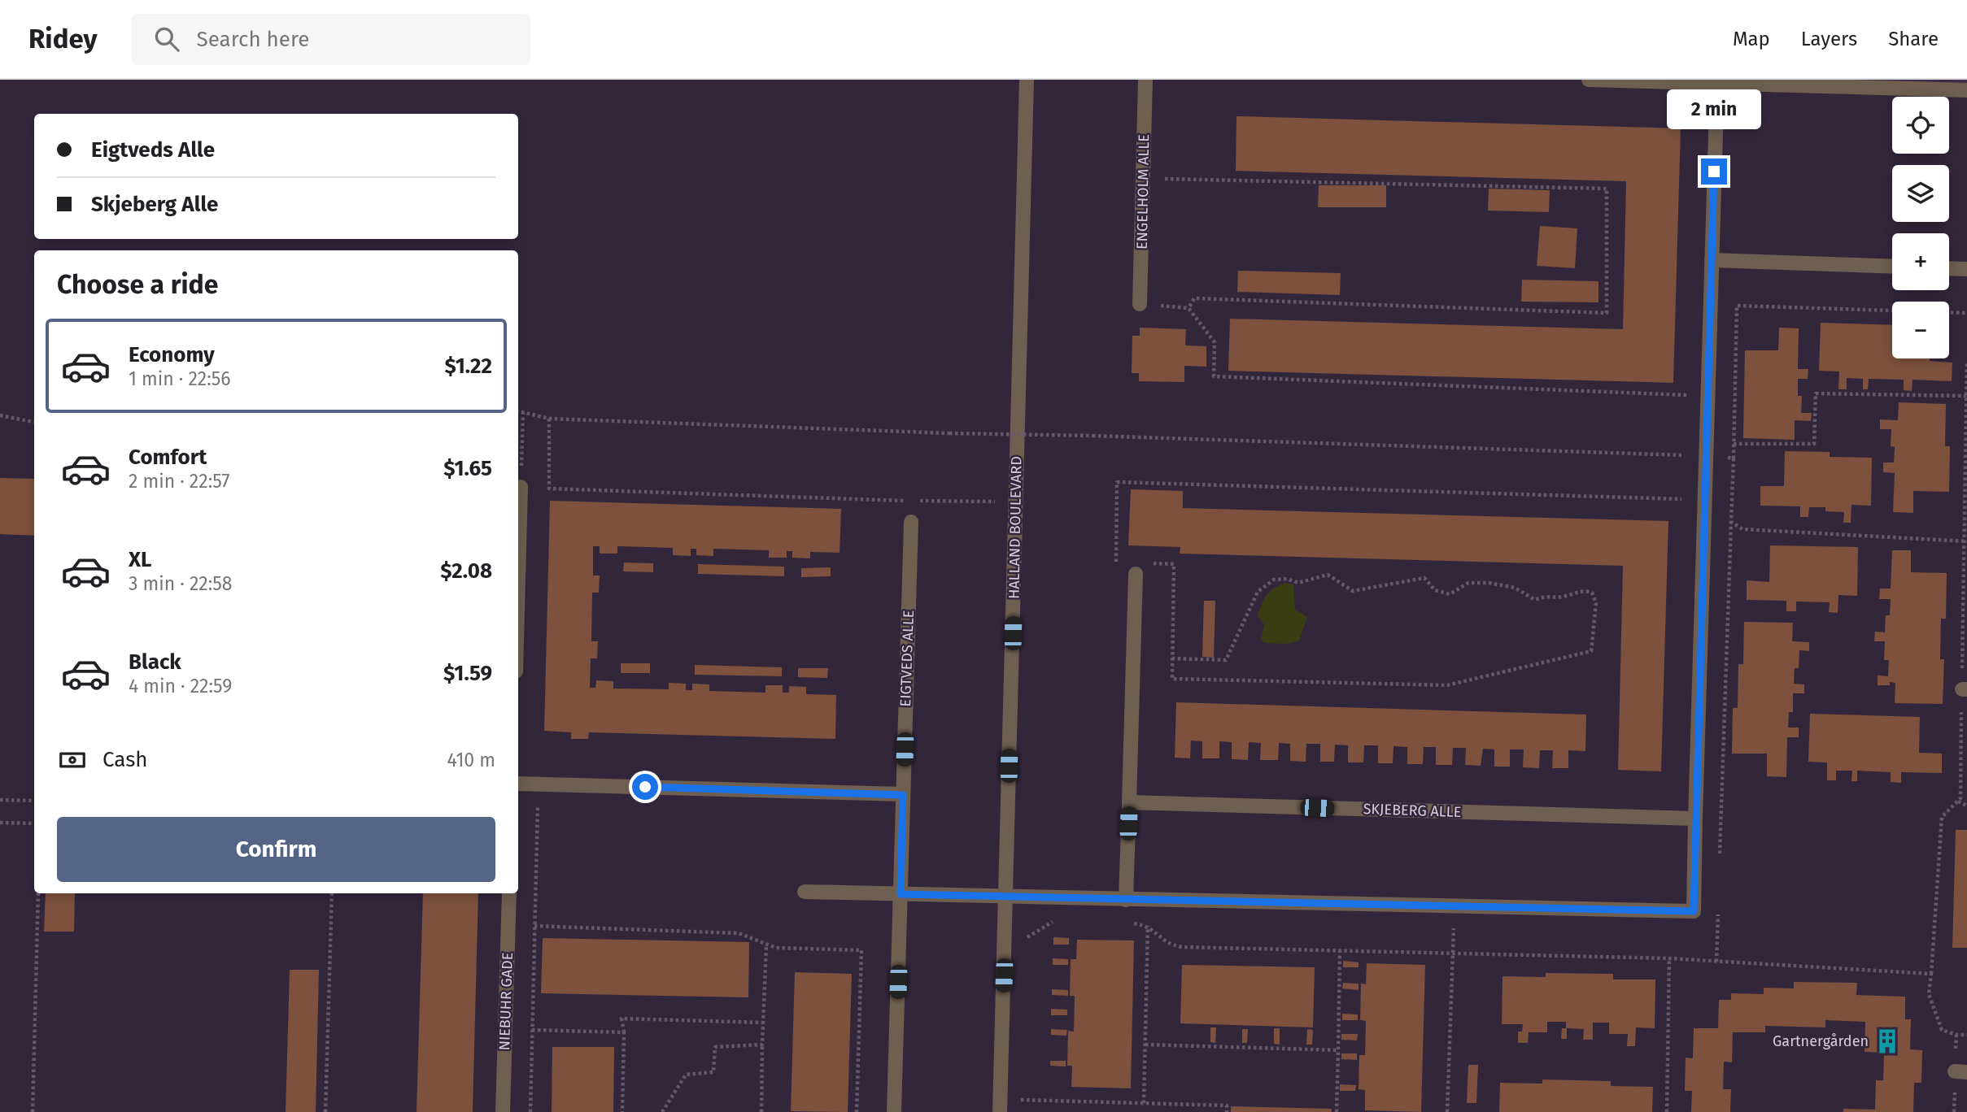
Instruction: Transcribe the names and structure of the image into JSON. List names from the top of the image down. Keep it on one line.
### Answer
{"streets":{"street":["ENGELHOLM ALLE","HALLAND BOULEVARD","EIGTVEDS ALLE","SKJEBERG ALLE","NIEBUHR GADE"]},"places":{"building":["Gartnergården"]},"page":{"header":"Ridey","search":"Search here","nav":["Map","Layers","Share"],"bubble":"2 min","map_buttons":["+","−"],"banner":["Eigtveds Alle","Skjeberg Alle"],"heading":"Choose a ride","list":[{"name":"Economy","note":"1 min · 22:56","value":"$1.22"},{"name":"Comfort","note":"2 min · 22:57","value":"$1.65"},{"name":"XL","note":"3 min · 22:58","value":"$2.08"},{"name":"Black","note":"4 min · 22:59","value":"$1.59"}],"pay":["Cash","410 m"],"buttons":"Confirm"}}
